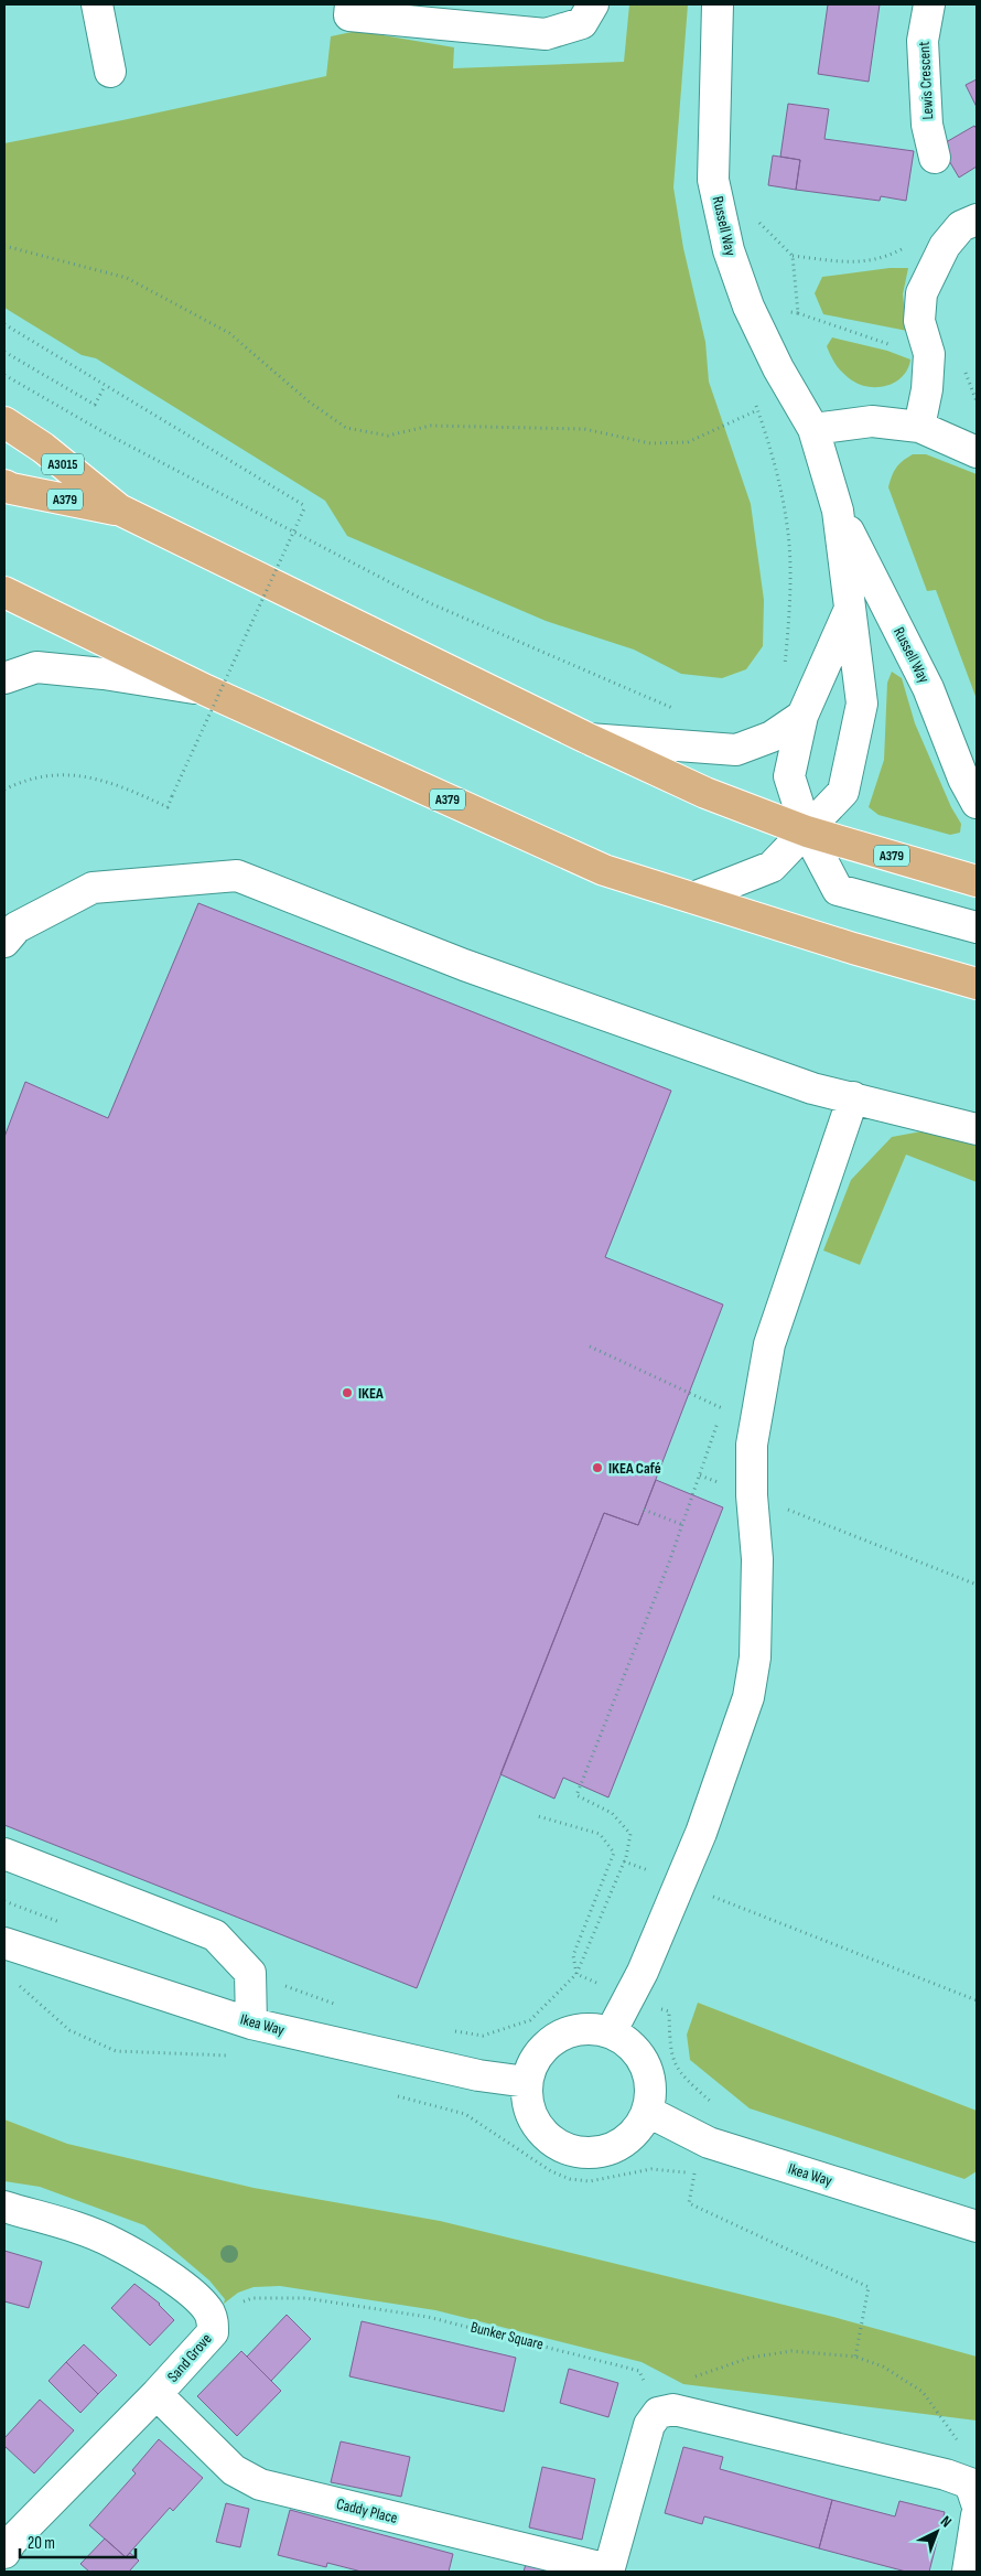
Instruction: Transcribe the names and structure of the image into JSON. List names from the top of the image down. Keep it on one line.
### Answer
{"streets":{"main road":["A3015","A379"],"street":["Lewis Crescent","Russell Way","Ikea Way","Sand Grove","Caddy Place"],"path":["Bunker Square"]},"crossings":[["Russell Way","A379"],["A3015","A379"],["Bunker Square","Sand Grove"],["Sand Grove","Caddy Place"]],"places":["IKEA","IKEA Café"],"scale_bar":"20 m","north":"top right"}
